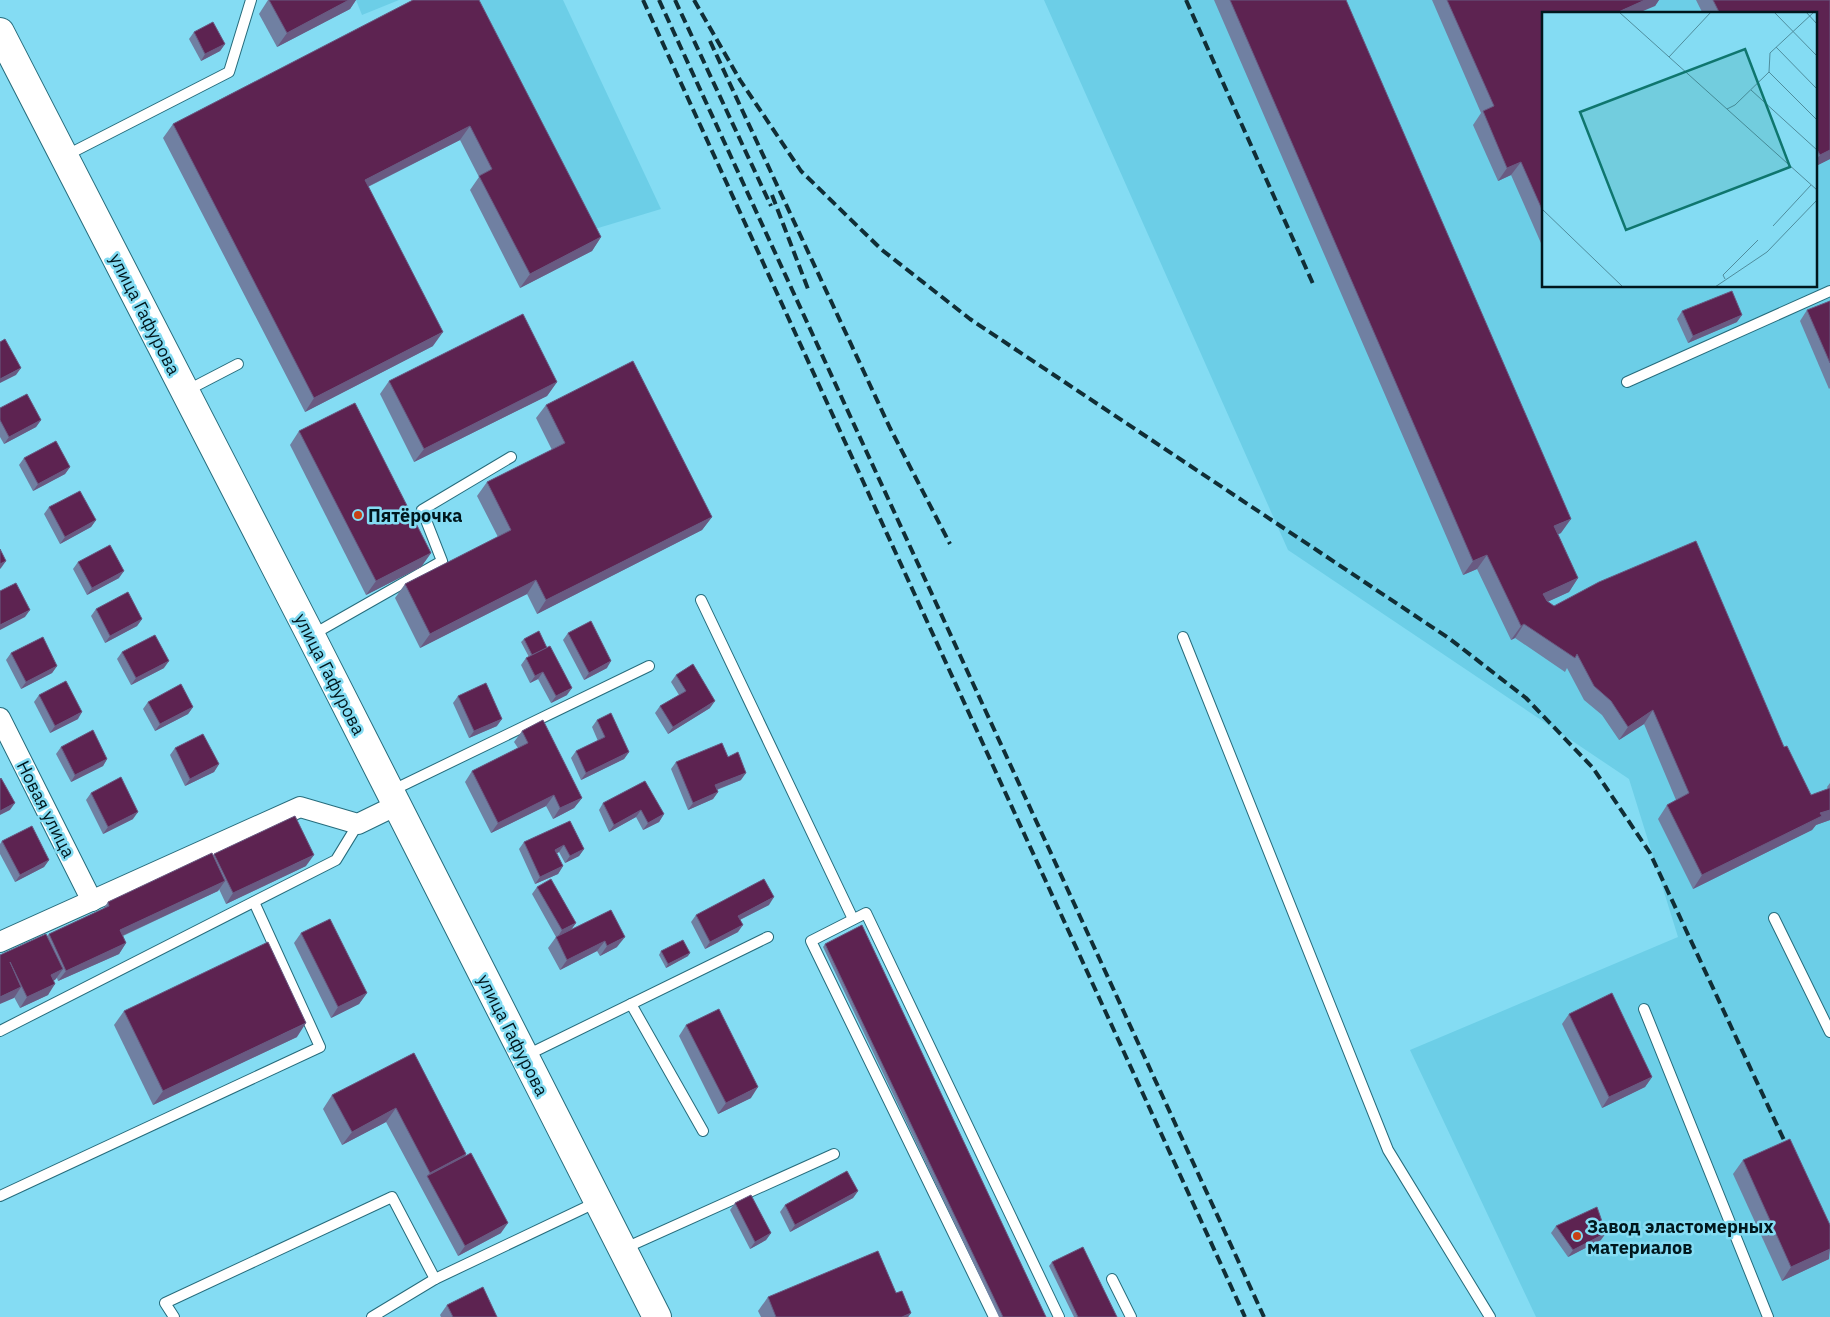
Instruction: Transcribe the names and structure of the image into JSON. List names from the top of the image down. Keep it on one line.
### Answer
{"streets":{"main road":["улица Гафурова"],"street":["Новая улица"]},"places":["Пятёрочка","Завод эластомерных материалов"]}
